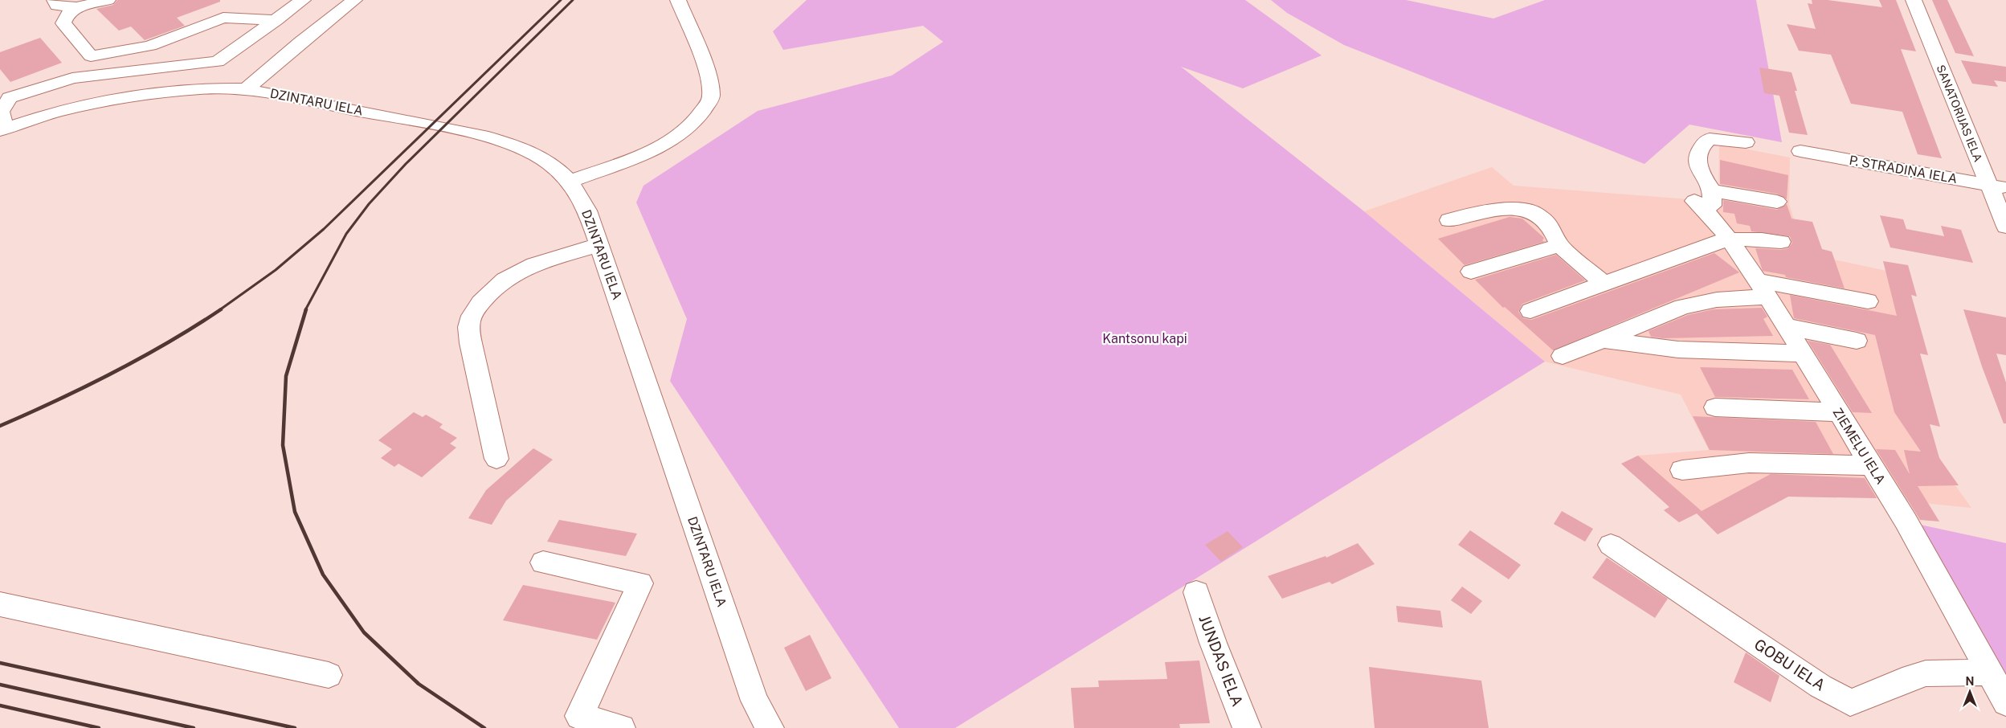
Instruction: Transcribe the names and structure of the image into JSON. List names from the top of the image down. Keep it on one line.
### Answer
{"streets":{"street":["DZINTARU IELA","SANATORIJAS IELA","P. STRADIŅA IELA","ZIEMEĻU IELA","JUNDAS IELA","GOBU IELA"]},"crossings":[["SANATORIJAS IELA","P. STRADIŅA IELA"],["ZIEMEĻU IELA","GOBU IELA"]],"parks":["Kantsonu kapi"],"north":"top"}
